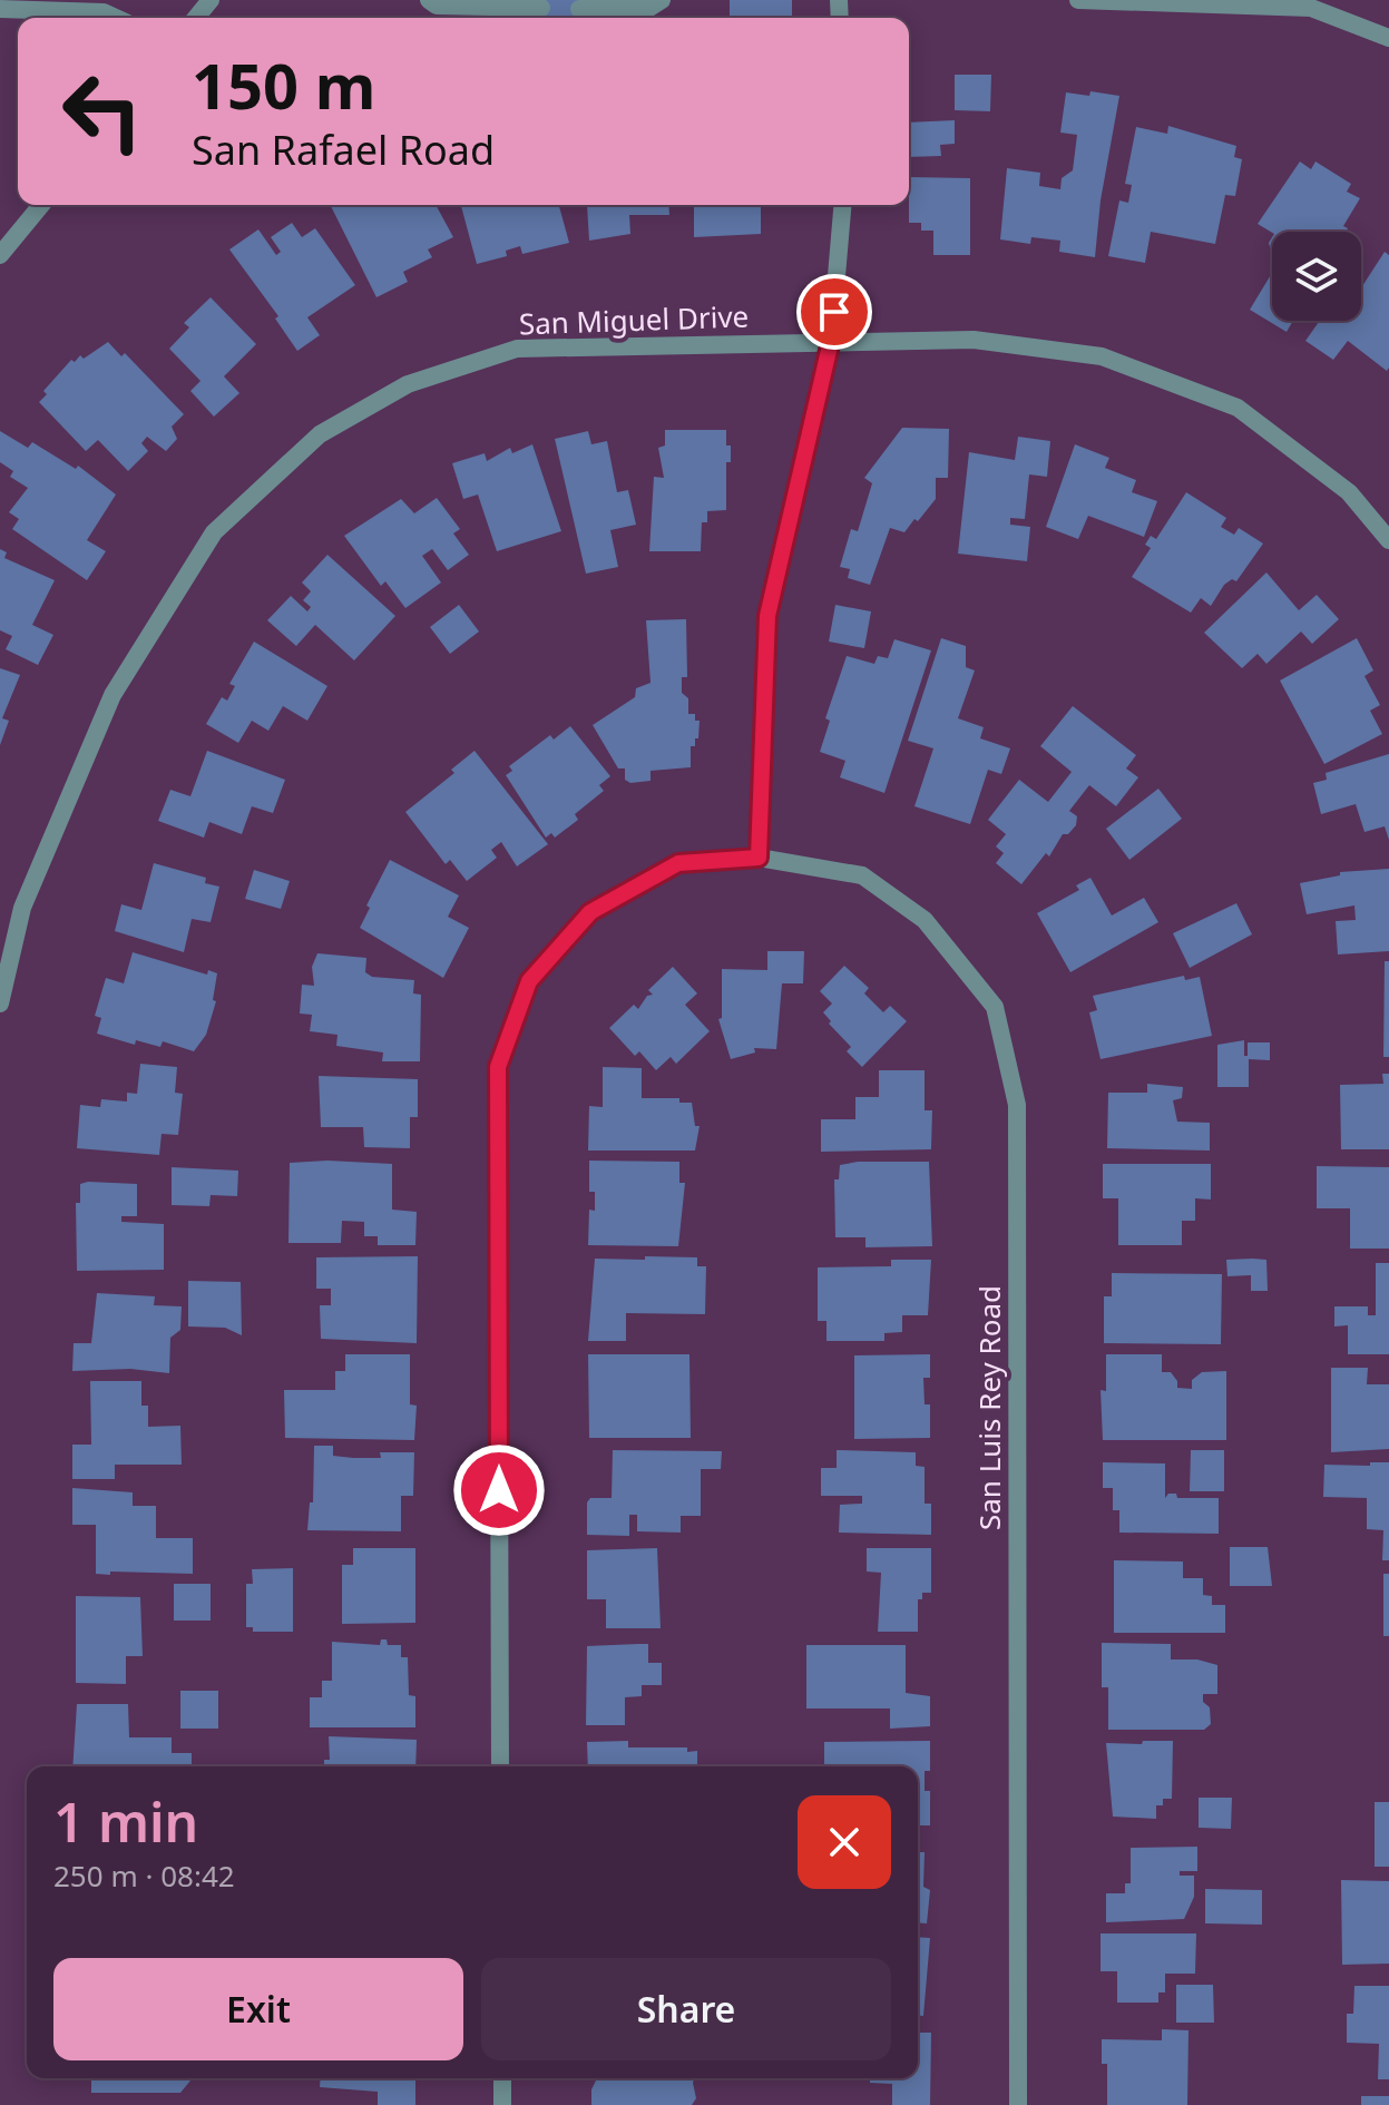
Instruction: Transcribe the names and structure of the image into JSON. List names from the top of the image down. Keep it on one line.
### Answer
{"streets":{"street":["San Miguel Drive","San Luis Rey Road"]},"page":{"turn":["150 m","San Rafael Road"],"heading":["1 min","250 m · 08:42"],"buttons":["Exit","Share"]}}
